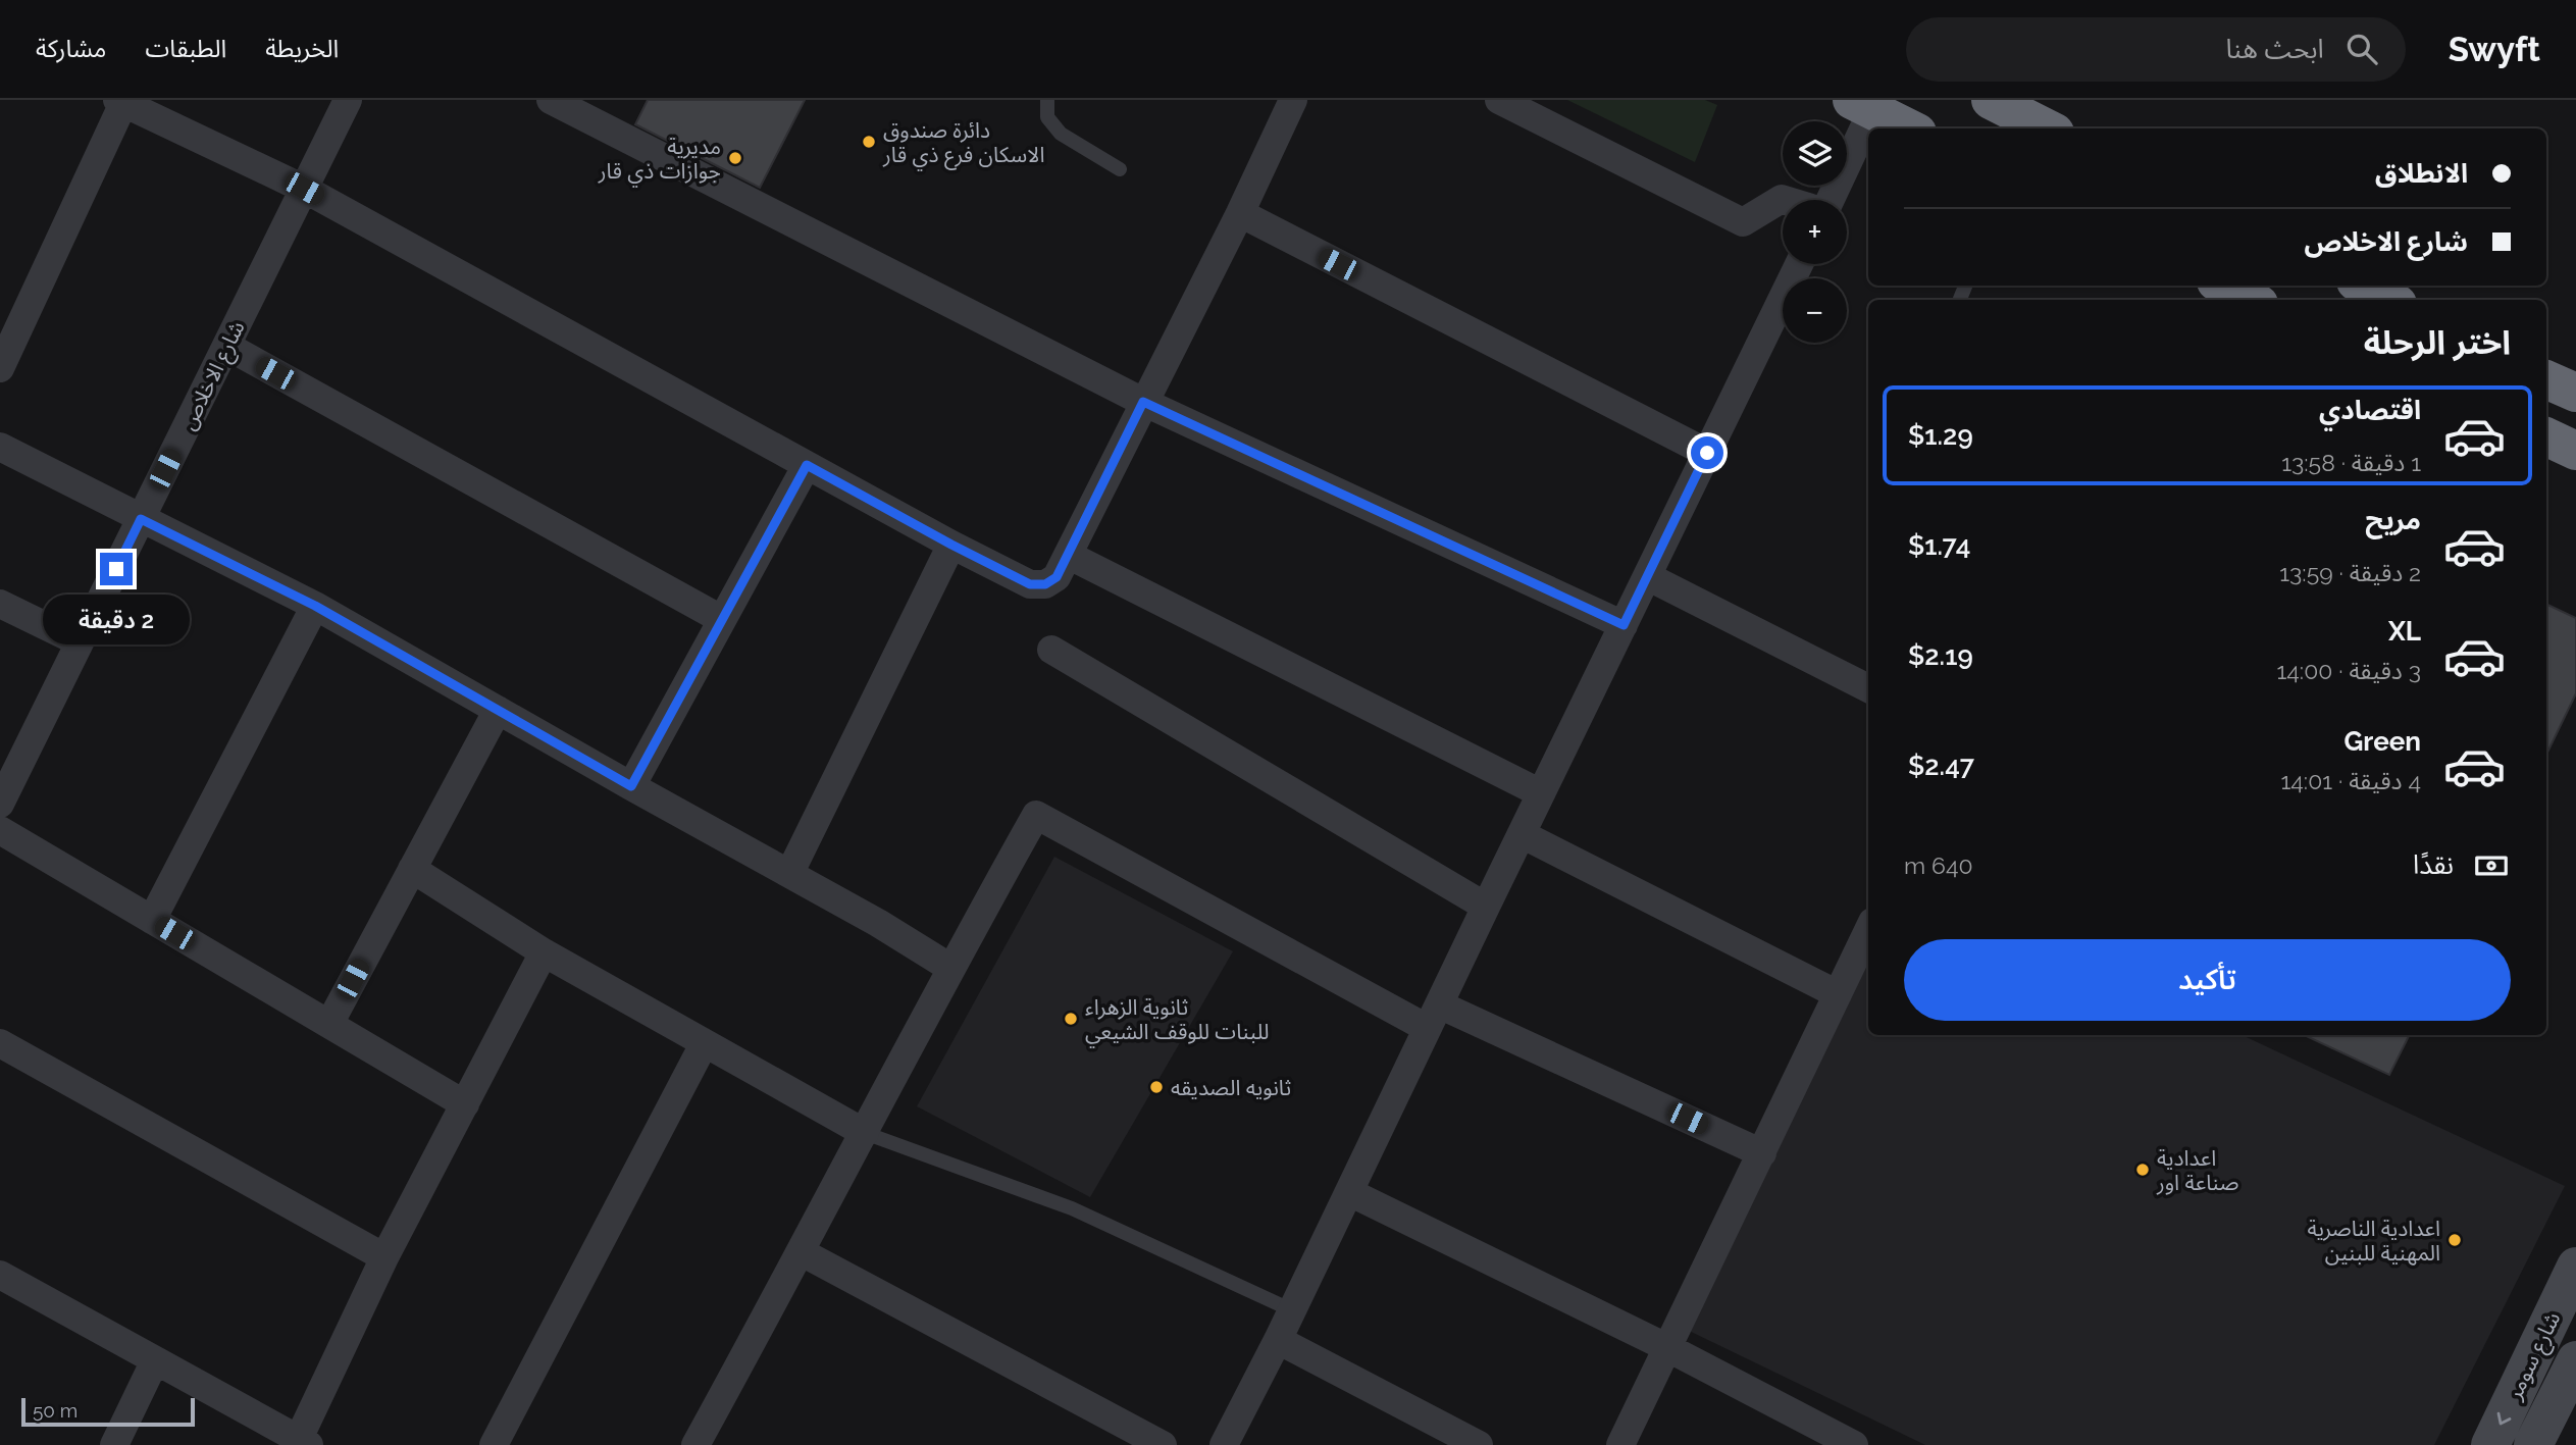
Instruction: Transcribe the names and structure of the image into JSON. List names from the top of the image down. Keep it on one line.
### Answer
{"streets":{"main road":["شارع سومر"],"street":["شارع الاخلاص"]},"places":["دائرة صندوق الاسكان فرع ذي قار","مديرية جوازات ذي قار","ثانوية الزهراء للبنات للوقف الشيعي","ثانويه الصديقه","اعدادية صناعة اور","اعدادية الناصرية المهنية للبنين"],"scale_bar":"50 m","page":{"header":"Swyft","search":"ابحث هنا","nav":["الخريطة","الطبقات","مشاركة"],"map_buttons":["+","−"],"banner":["الانطلاق","شارع الاخلاص"],"heading":"اختر الرحلة","list":[{"name":"اقتصادي","note":"1 دقيقة · 13:58","value":"$1.29"},{"name":"مريح","note":"2 دقيقة · 13:59","value":"$1.74"},{"name":"XL","note":"3 دقيقة · 14:00","value":"$2.19"},{"name":"Green","note":"4 دقيقة · 14:01","value":"$2.47"}],"bubble":"2 دقيقة","pay":["نقدًا","640 m"],"buttons":"تأكيد","scale":"50 m"}}
